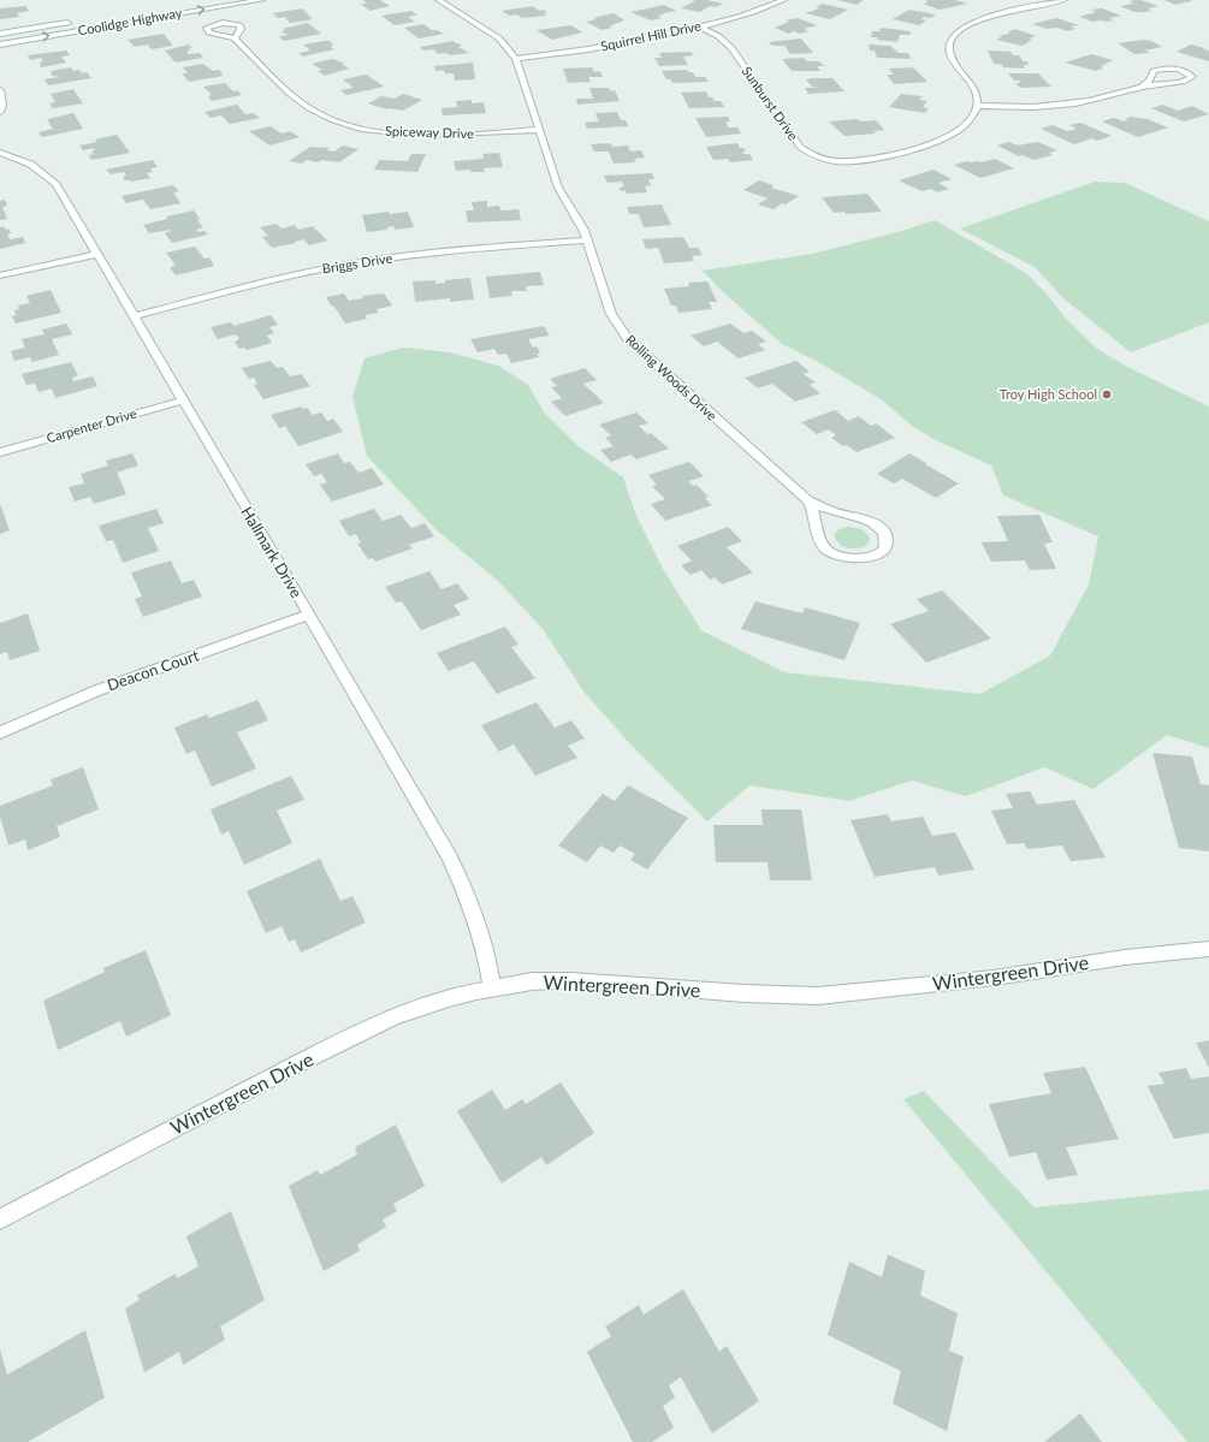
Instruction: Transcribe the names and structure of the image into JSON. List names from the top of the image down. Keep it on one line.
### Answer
{"streets":{"street":["Coolidge Highway","Squirrel Hill Drive","Sunburst Drive","Spiceway Drive","Briggs Drive","Rolling Woods Drive","Carpenter Drive","Hallmark Drive","Deacon Court","Wintergreen Drive"]},"crossings":[["Squirrel Hill Drive","Sunburst Drive"],["Squirrel Hill Drive","Rolling Woods Drive"],["Spiceway Drive","Rolling Woods Drive"],["Briggs Drive","Rolling Woods Drive"],["Briggs Drive","Hallmark Drive"],["Carpenter Drive","Hallmark Drive"],["Hallmark Drive","Deacon Court"],["Hallmark Drive","Wintergreen Drive"]],"one_way":["Coolidge Highway"],"places":["Troy High School"]}
